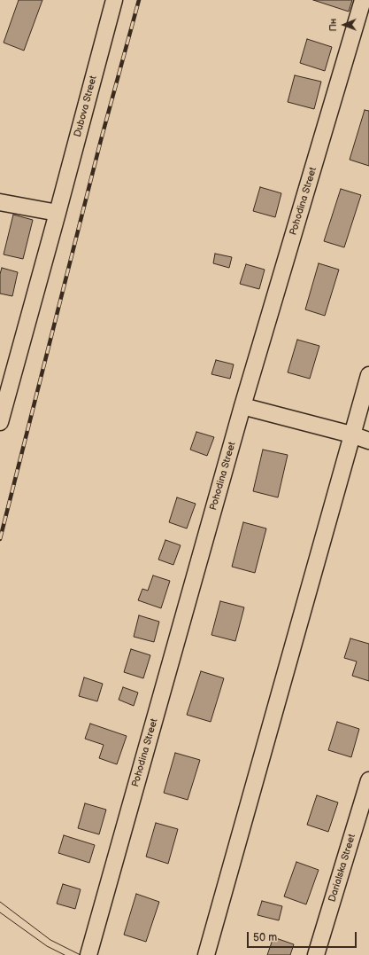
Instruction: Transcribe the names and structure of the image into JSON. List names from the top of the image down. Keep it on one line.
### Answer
{"streets":{"street":["Dubova Street","Pohodina Street","Darialska Street"]},"scale_bar":"50 m","north":"left"}
